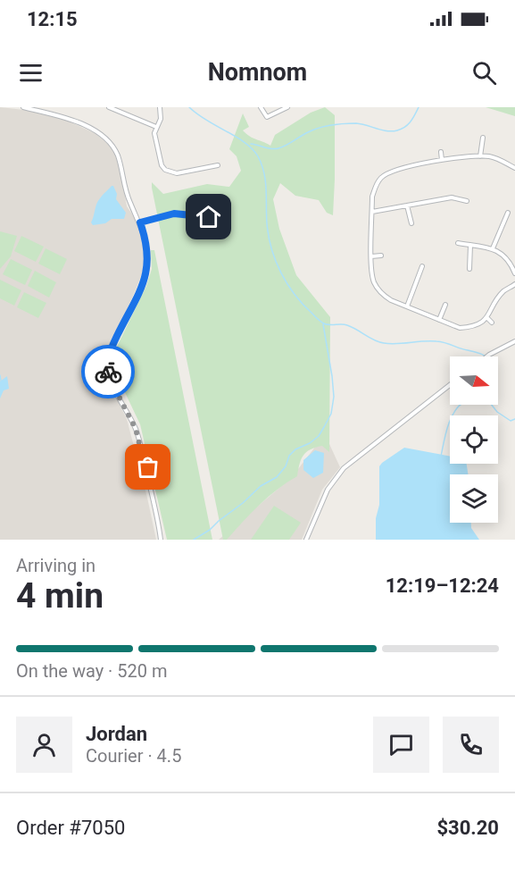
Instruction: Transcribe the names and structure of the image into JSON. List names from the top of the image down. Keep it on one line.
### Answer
{"north":"right","page":{"status":"12:15","header":"Nomnom","heading":["4 min","Arriving in","12:19–12:24"],"panel":["Jordan","Courier · 4.5","Order #7050","$30.20"],"bar":"On the way · 520 m"}}
